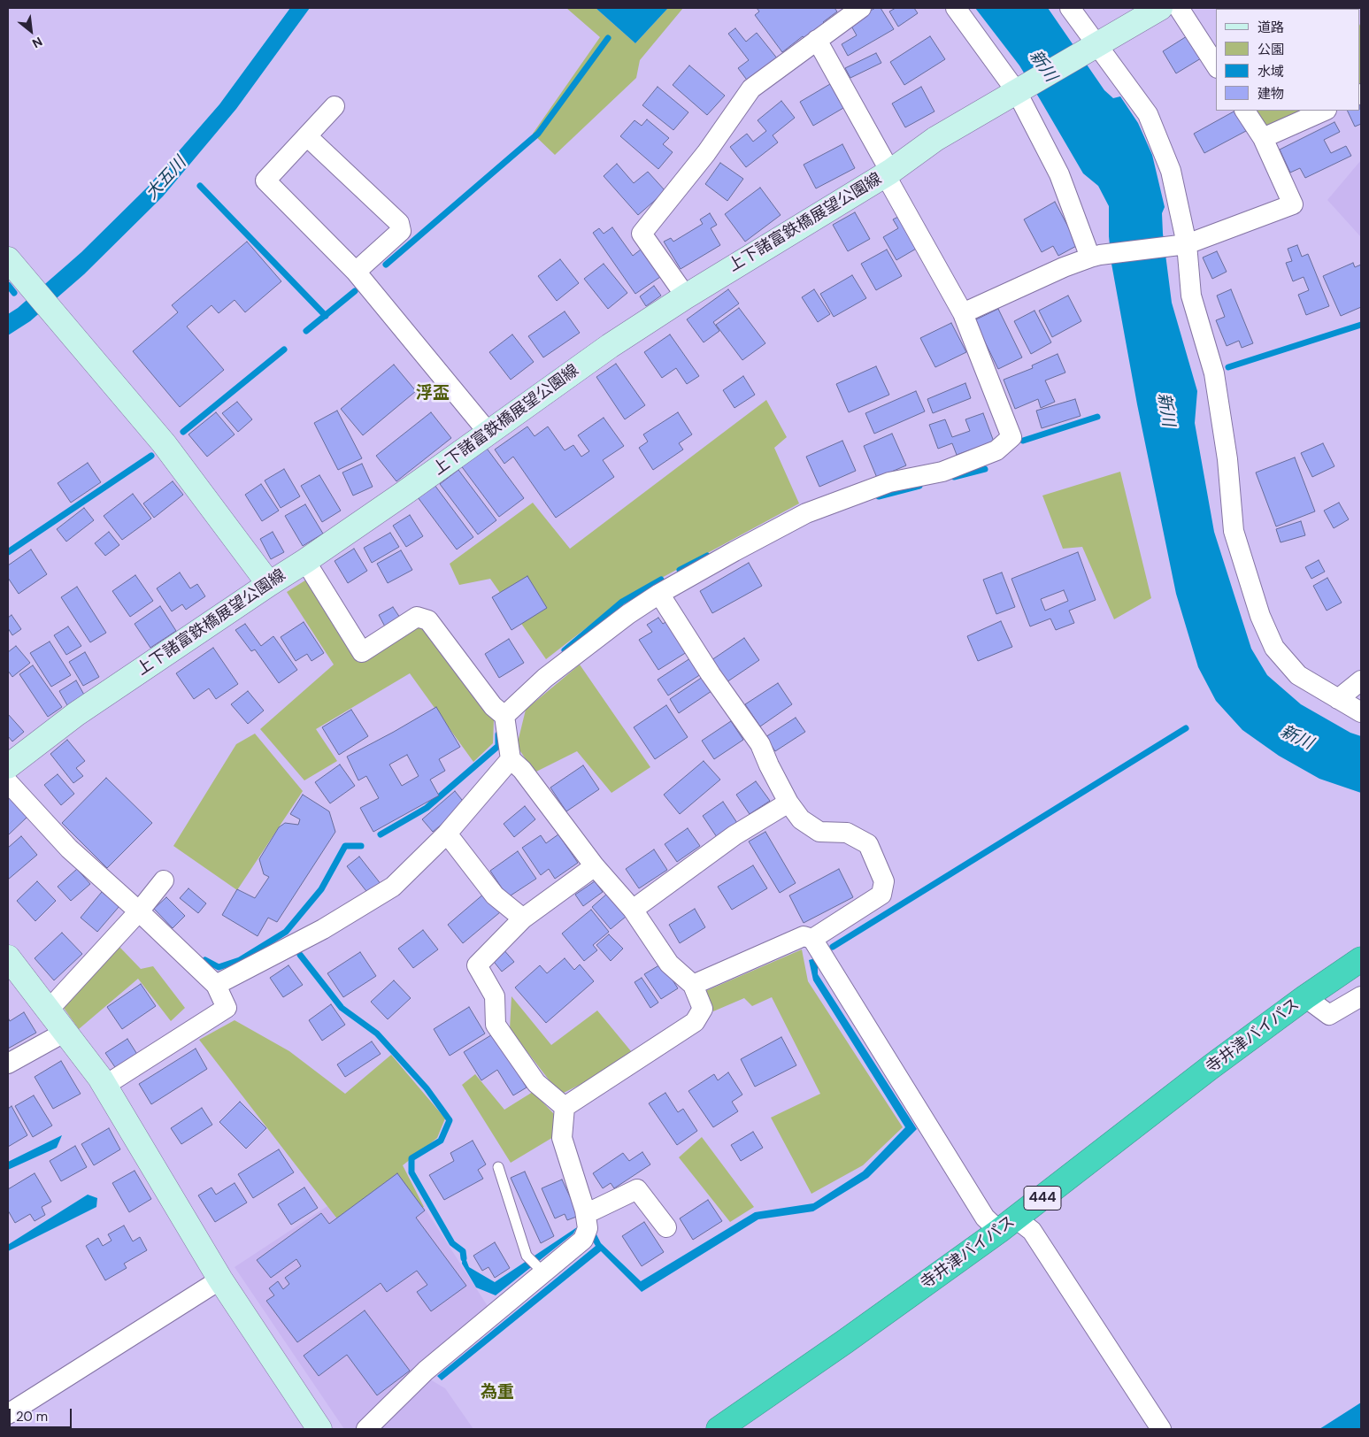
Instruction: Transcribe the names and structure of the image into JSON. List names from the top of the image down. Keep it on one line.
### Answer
{"streets":{"highway":["寺井津バイパス","444"],"street":["上下諸富鉄橋展望公園線"]},"districts":["浮盃","為重"],"water":["新川","大五川"],"legend":["道路","公園","水域","建物"],"scale_bar":"20 m","north":"bottom right"}
